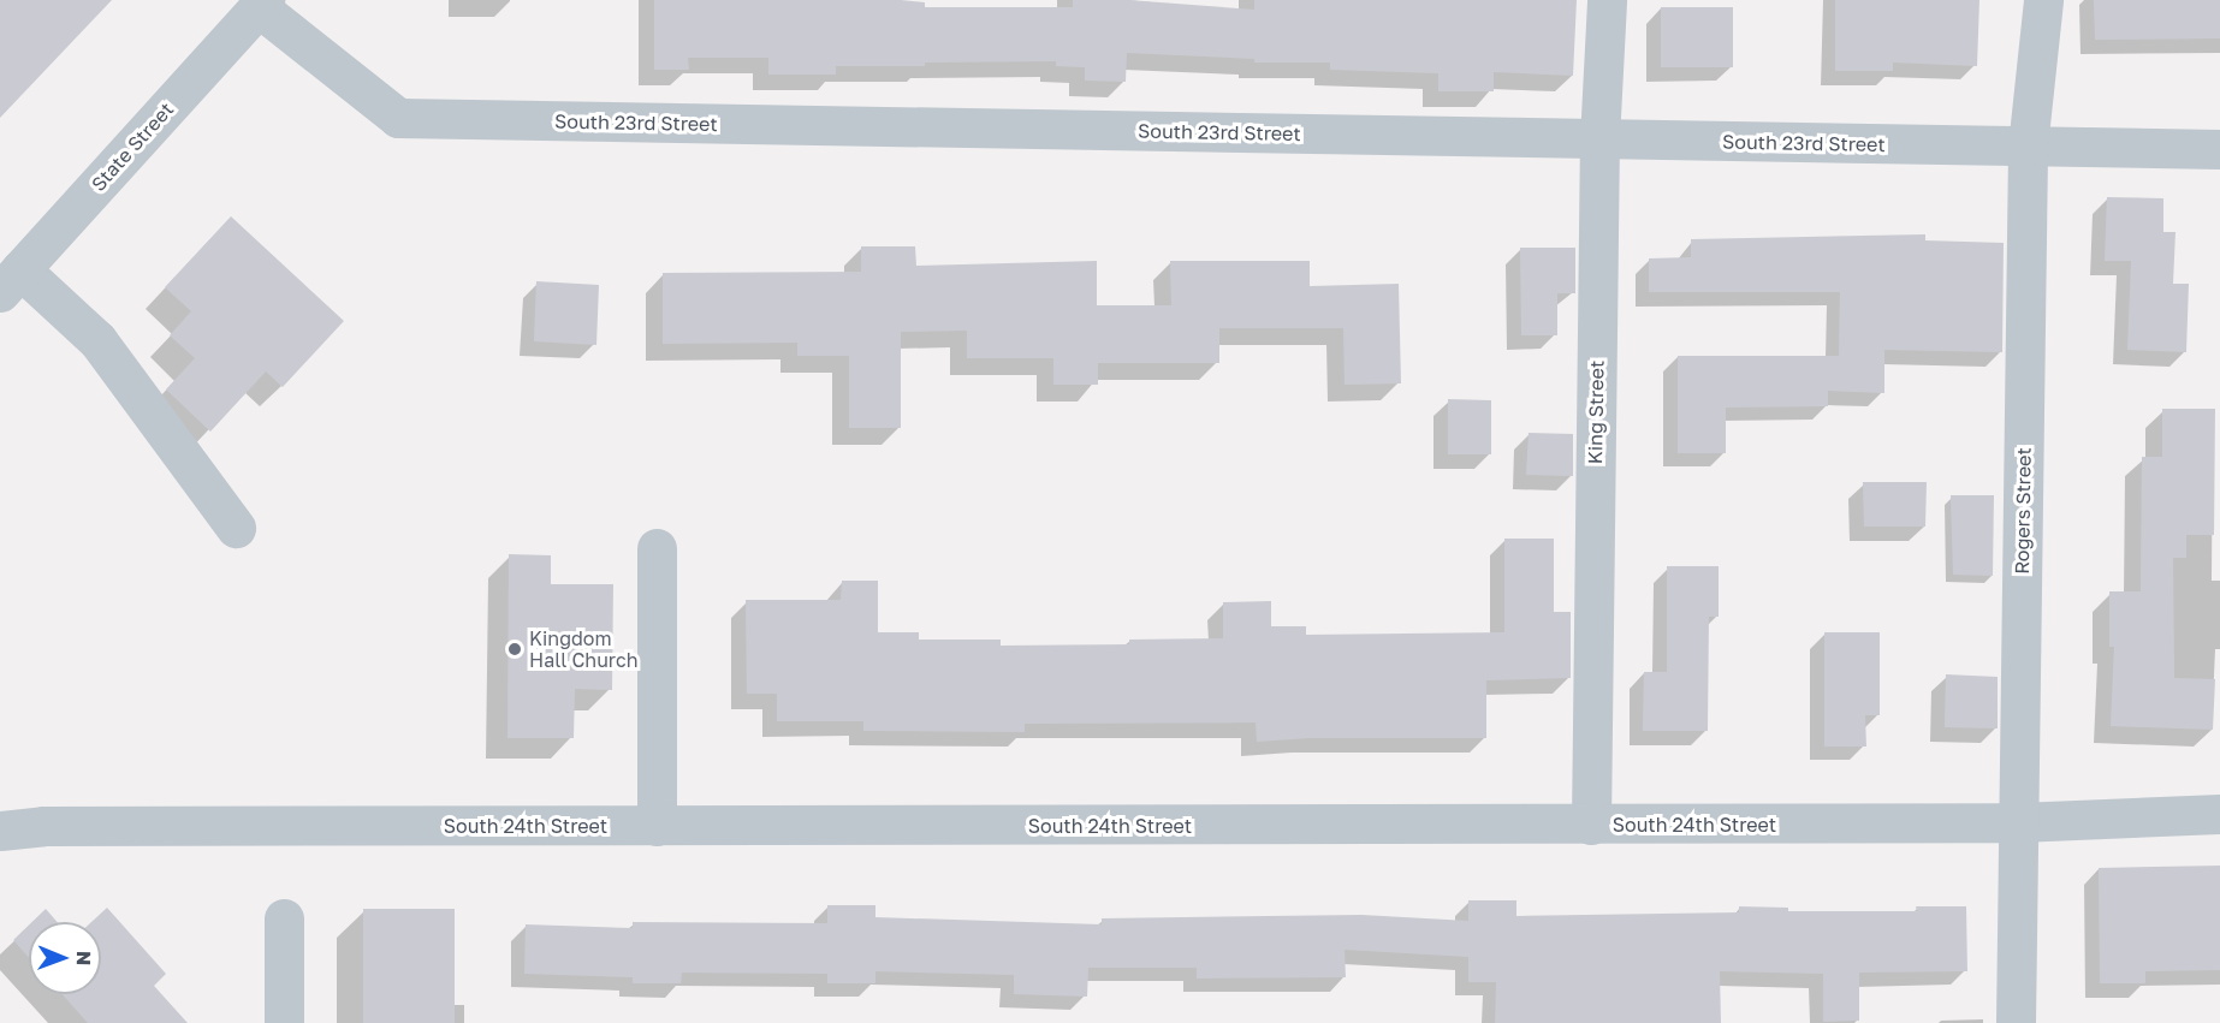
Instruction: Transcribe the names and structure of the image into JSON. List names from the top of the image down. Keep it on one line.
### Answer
{"streets":{"street":["South 23rd Street","State Street","King Street","Rogers Street","South 24th Street"]},"crossings":[["South 23rd Street","State Street"],["South 23rd Street","King Street"],["South 23rd Street","Rogers Street"],["King Street","South 24th Street"],["Rogers Street","South 24th Street"]],"places":["Kingdom Hall Church"],"north":"right"}
